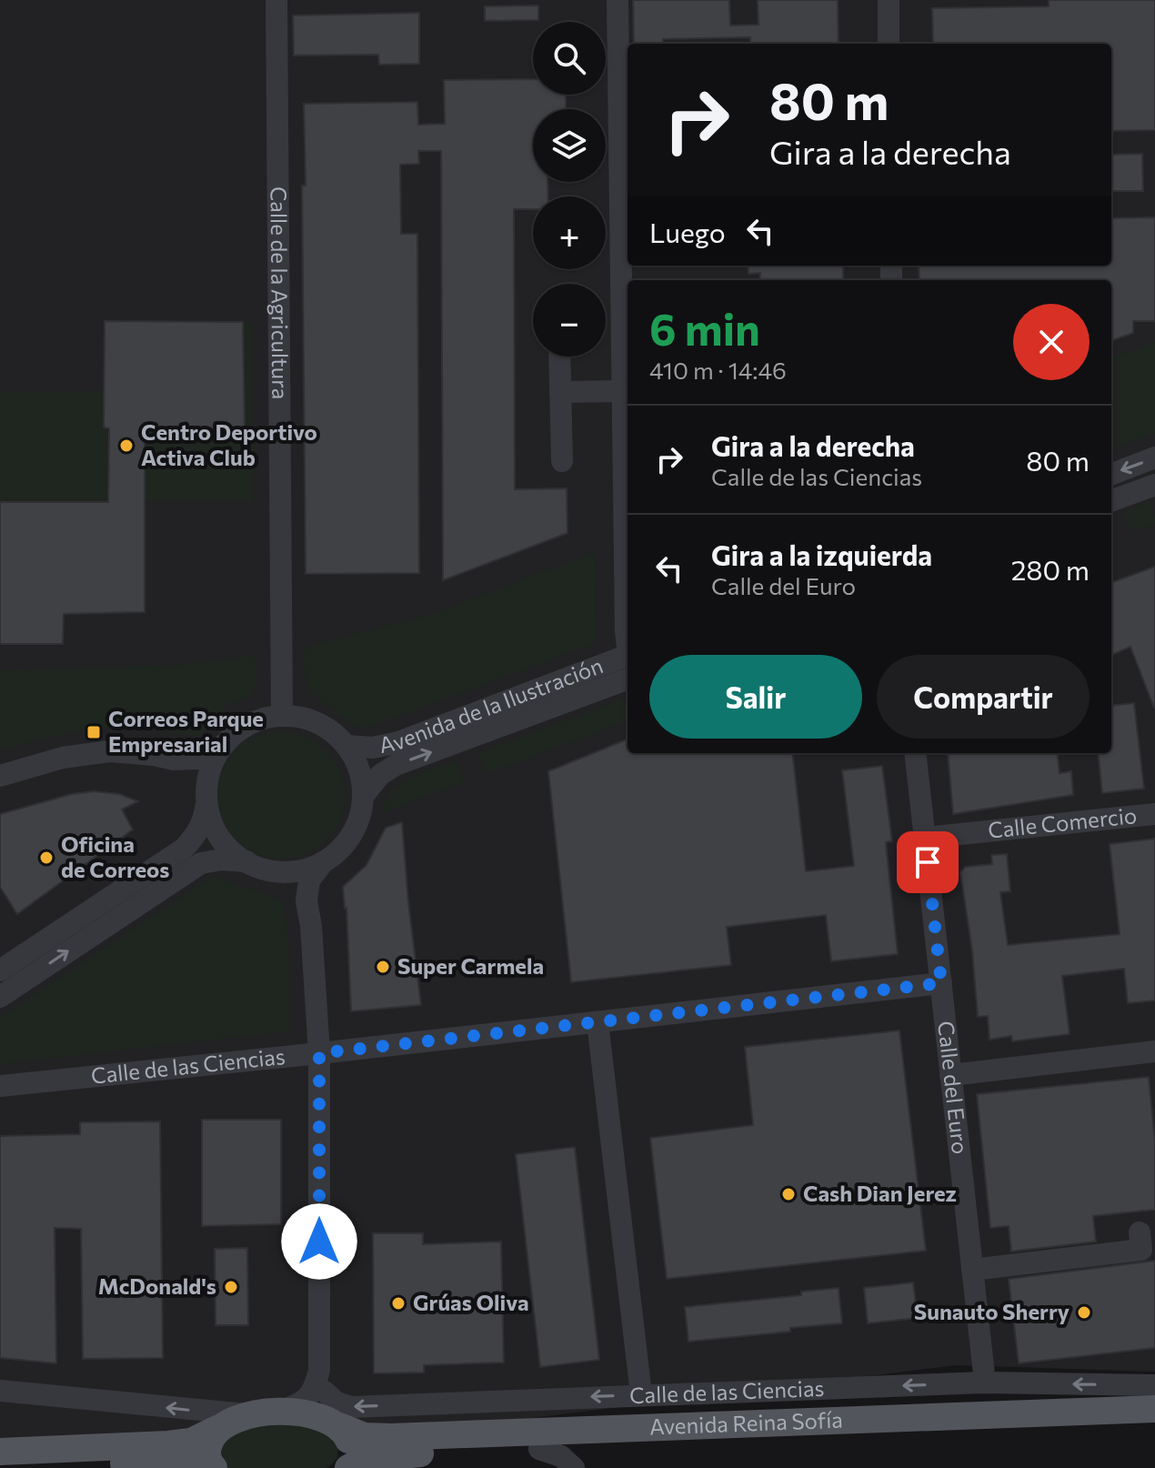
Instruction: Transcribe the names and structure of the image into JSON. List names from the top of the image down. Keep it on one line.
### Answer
{"streets":{"main road":["Avenida Reina Sofía"],"street":["Calle de la Agricultura","Avenida de la Ilustración","Calle Comercio","Calle de las Ciencias","Calle del Euro"]},"crossings":[["Calle de la Agricultura","Avenida de la Ilustración"],["Calle Comercio","Calle del Euro"],["Calle de las Ciencias","Calle del Euro"]],"one_way":["Calle de las Ciencias"],"places":{"other":["Centro Deportivo Activa Club","Oficina de Correos","Super Carmela","Cash Dian Jerez","McDonald's","Grúas Oliva","Sunauto Sherry"],"transit":["Correos Parque Empresarial"]},"page":{"map_buttons":["+","−"],"turn":["80 m","Gira a la derecha"],"then":"Luego","heading":["6 min","410 m · 14:46"],"list":[{"name":"Gira a la derecha","note":"Calle de las Ciencias","value":"80 m"},{"name":"Gira a la izquierda","note":"Calle del Euro","value":"280 m"}],"buttons":["Salir","Compartir"]}}
